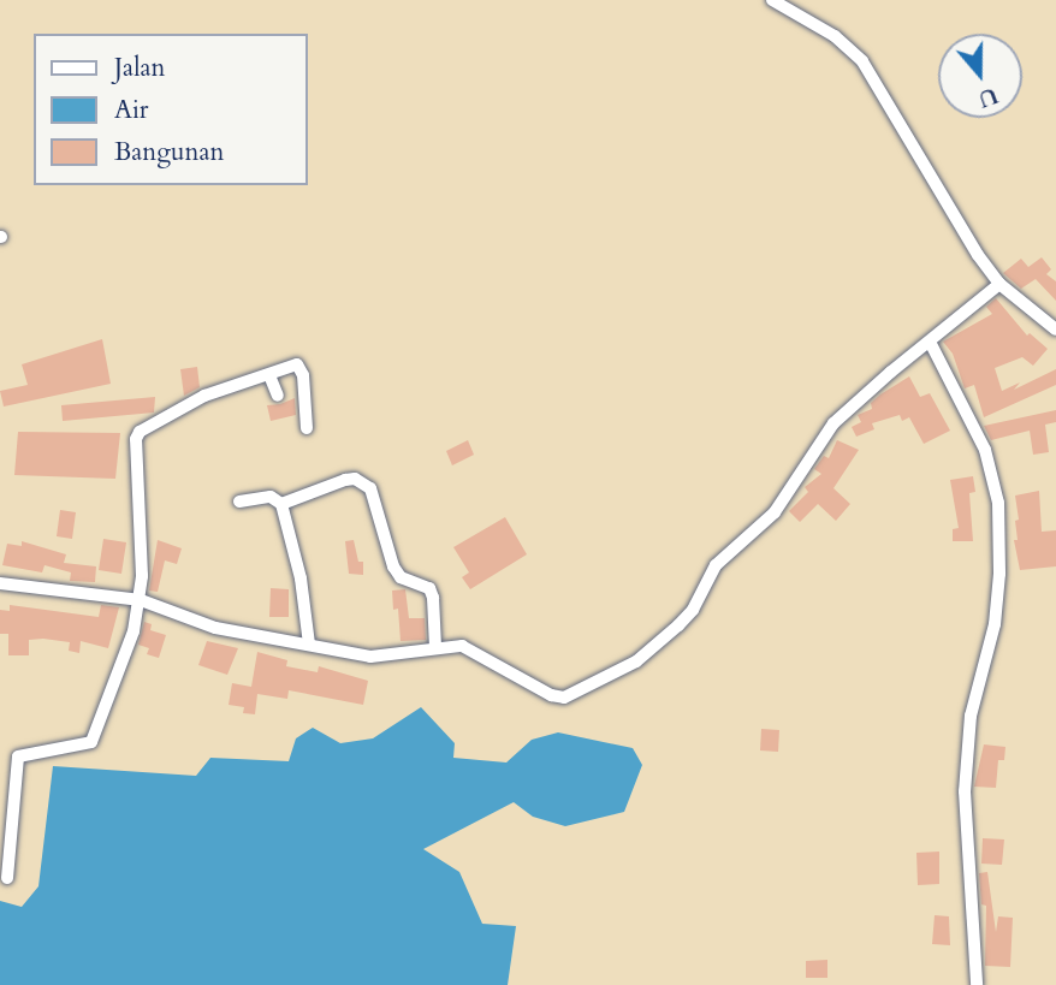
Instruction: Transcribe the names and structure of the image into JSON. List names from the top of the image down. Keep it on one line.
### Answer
{"legend":["Jalan","Air","Bangunan"],"north":"bottom"}
